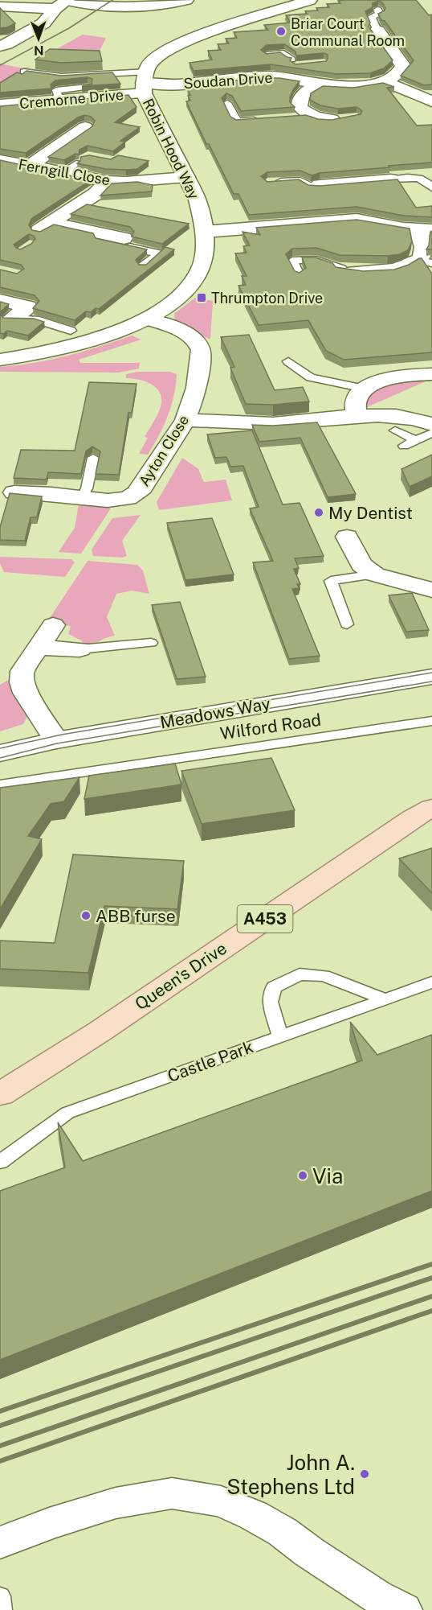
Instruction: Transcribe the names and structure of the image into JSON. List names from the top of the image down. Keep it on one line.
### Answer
{"streets":{"main road":["A453","Queen's Drive"],"street":["Soudan Drive","Cremorne Drive","Robin Hood Way","Ferngill Close","Ayton Close","Meadows Way"],"lane":["Wilford Road","Castle Park"]},"crossings":[["Soudan Drive","Cremorne Drive"],["Soudan Drive","Robin Hood Way"],["Cremorne Drive","Robin Hood Way"],["Robin Hood Way","Ferngill Close"],["Robin Hood Way","Ayton Close"]],"places":{"other":["Briar Court Communal Room","My Dentist","ABB furse","Via","John A. Stephens Ltd"],"transit":["Thrumpton Drive"]},"north":"bottom"}
